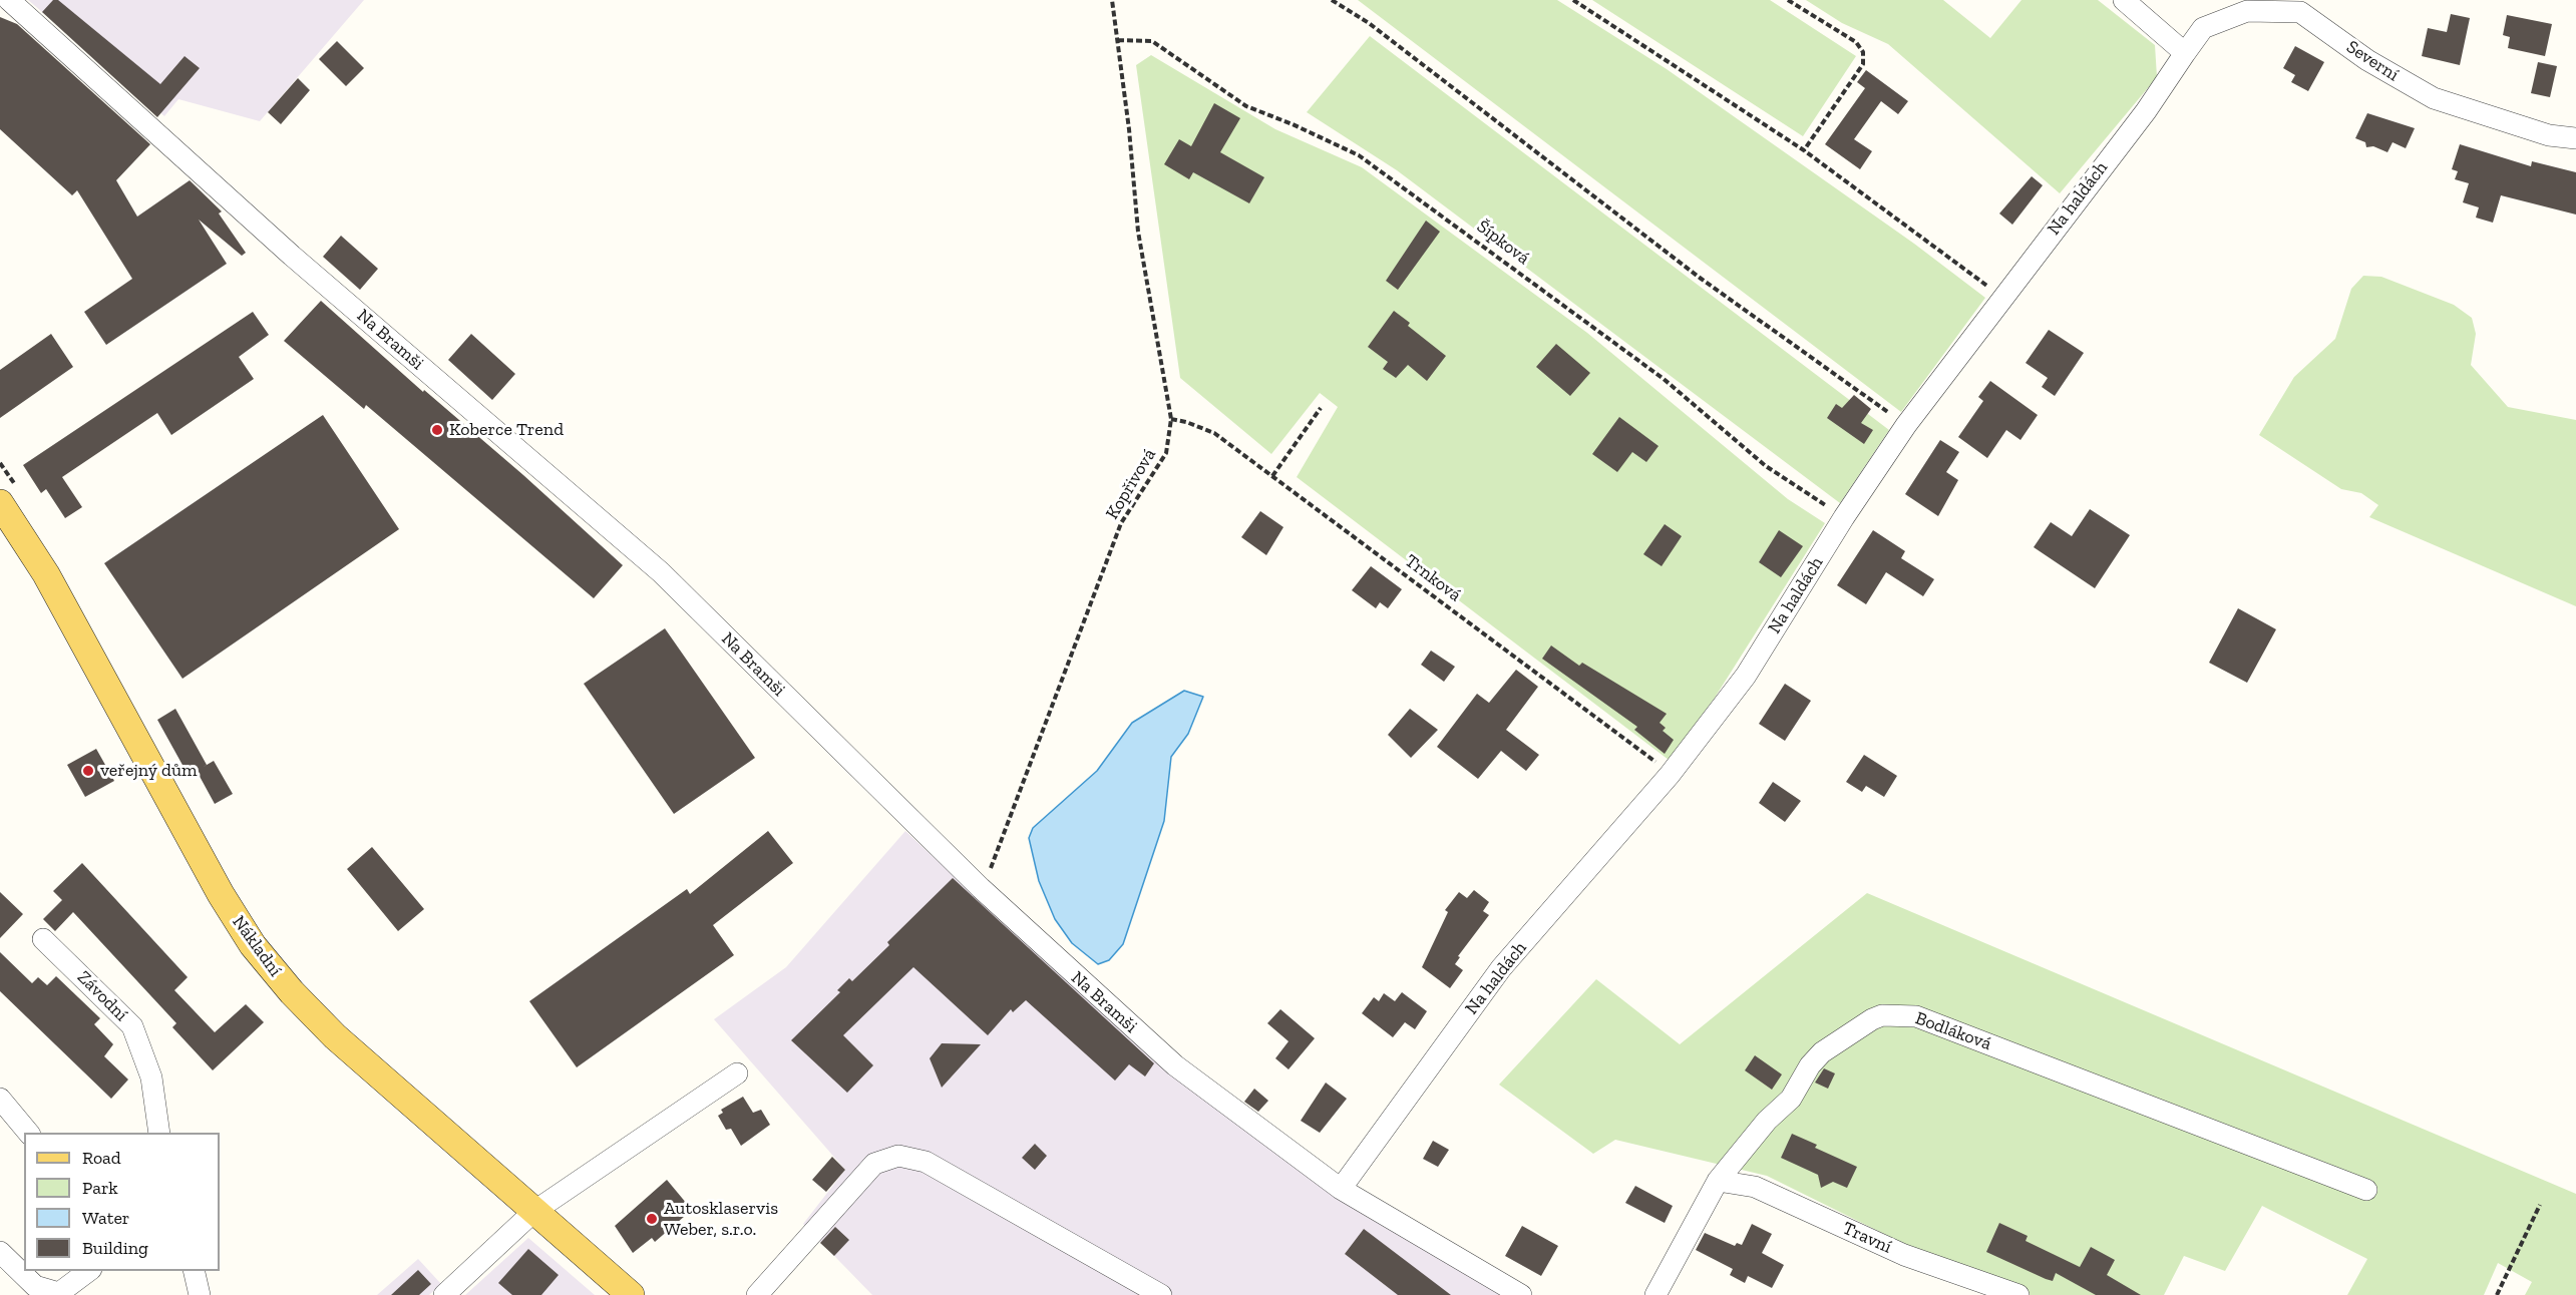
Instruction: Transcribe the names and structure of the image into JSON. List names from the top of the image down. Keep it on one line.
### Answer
{"streets":{"main road":["Nákladní"],"street":["Severní","Na haldách","Na Bramši","Závodní","Bodláková","Travní"],"path":["Šípková","Kopřivová","Trnková"]},"crossings":[["Severní","Na haldách"],["Na haldách","Šípková"],["Na haldách","Na Bramši"],["Na haldách","Trnková"],["Šípková","Kopřivová"],["Na Bramši","Kopřivová"],["Kopřivová","Trnková"],["Bodláková","Travní"]],"places":["Koberce Trend","veřejný dům","Autosklaservis Weber, s.r.o."],"legend":["Road","Park","Water","Building"]}
